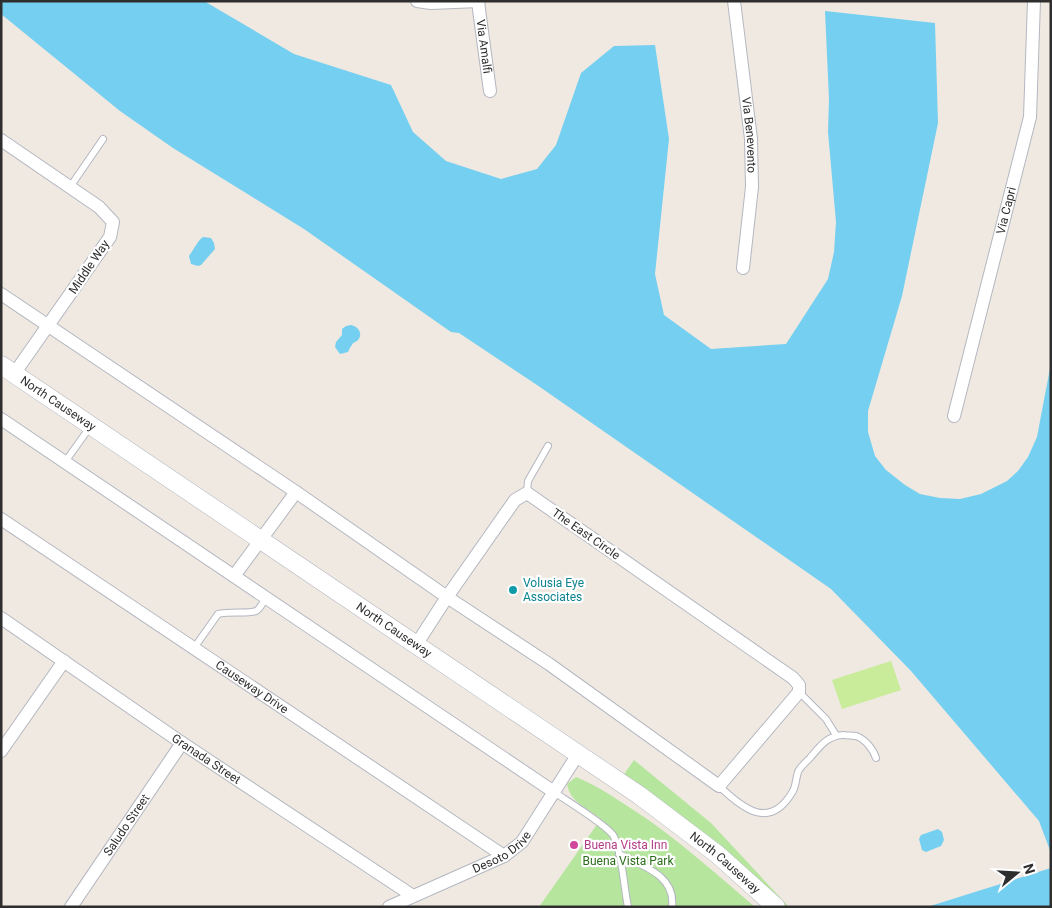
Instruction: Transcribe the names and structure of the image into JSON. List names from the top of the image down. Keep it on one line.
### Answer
{"streets":{"main road":["North Causeway"],"street":["Via Amalfi","Via Benevento","Via Capri","Middle Way","The East Circle","Causeway Drive","Granada Street","Saludo Street","Desoto Drive"]},"crossings":[["Middle Way","North Causeway"],["North Causeway","Desoto Drive"],["Causeway Drive","Desoto Drive"],["Granada Street","Saludo Street"],["Granada Street","Desoto Drive"]],"parks":["Buena Vista Park"],"places":["Volusia Eye Associates","Buena Vista Inn"],"north":"right"}
